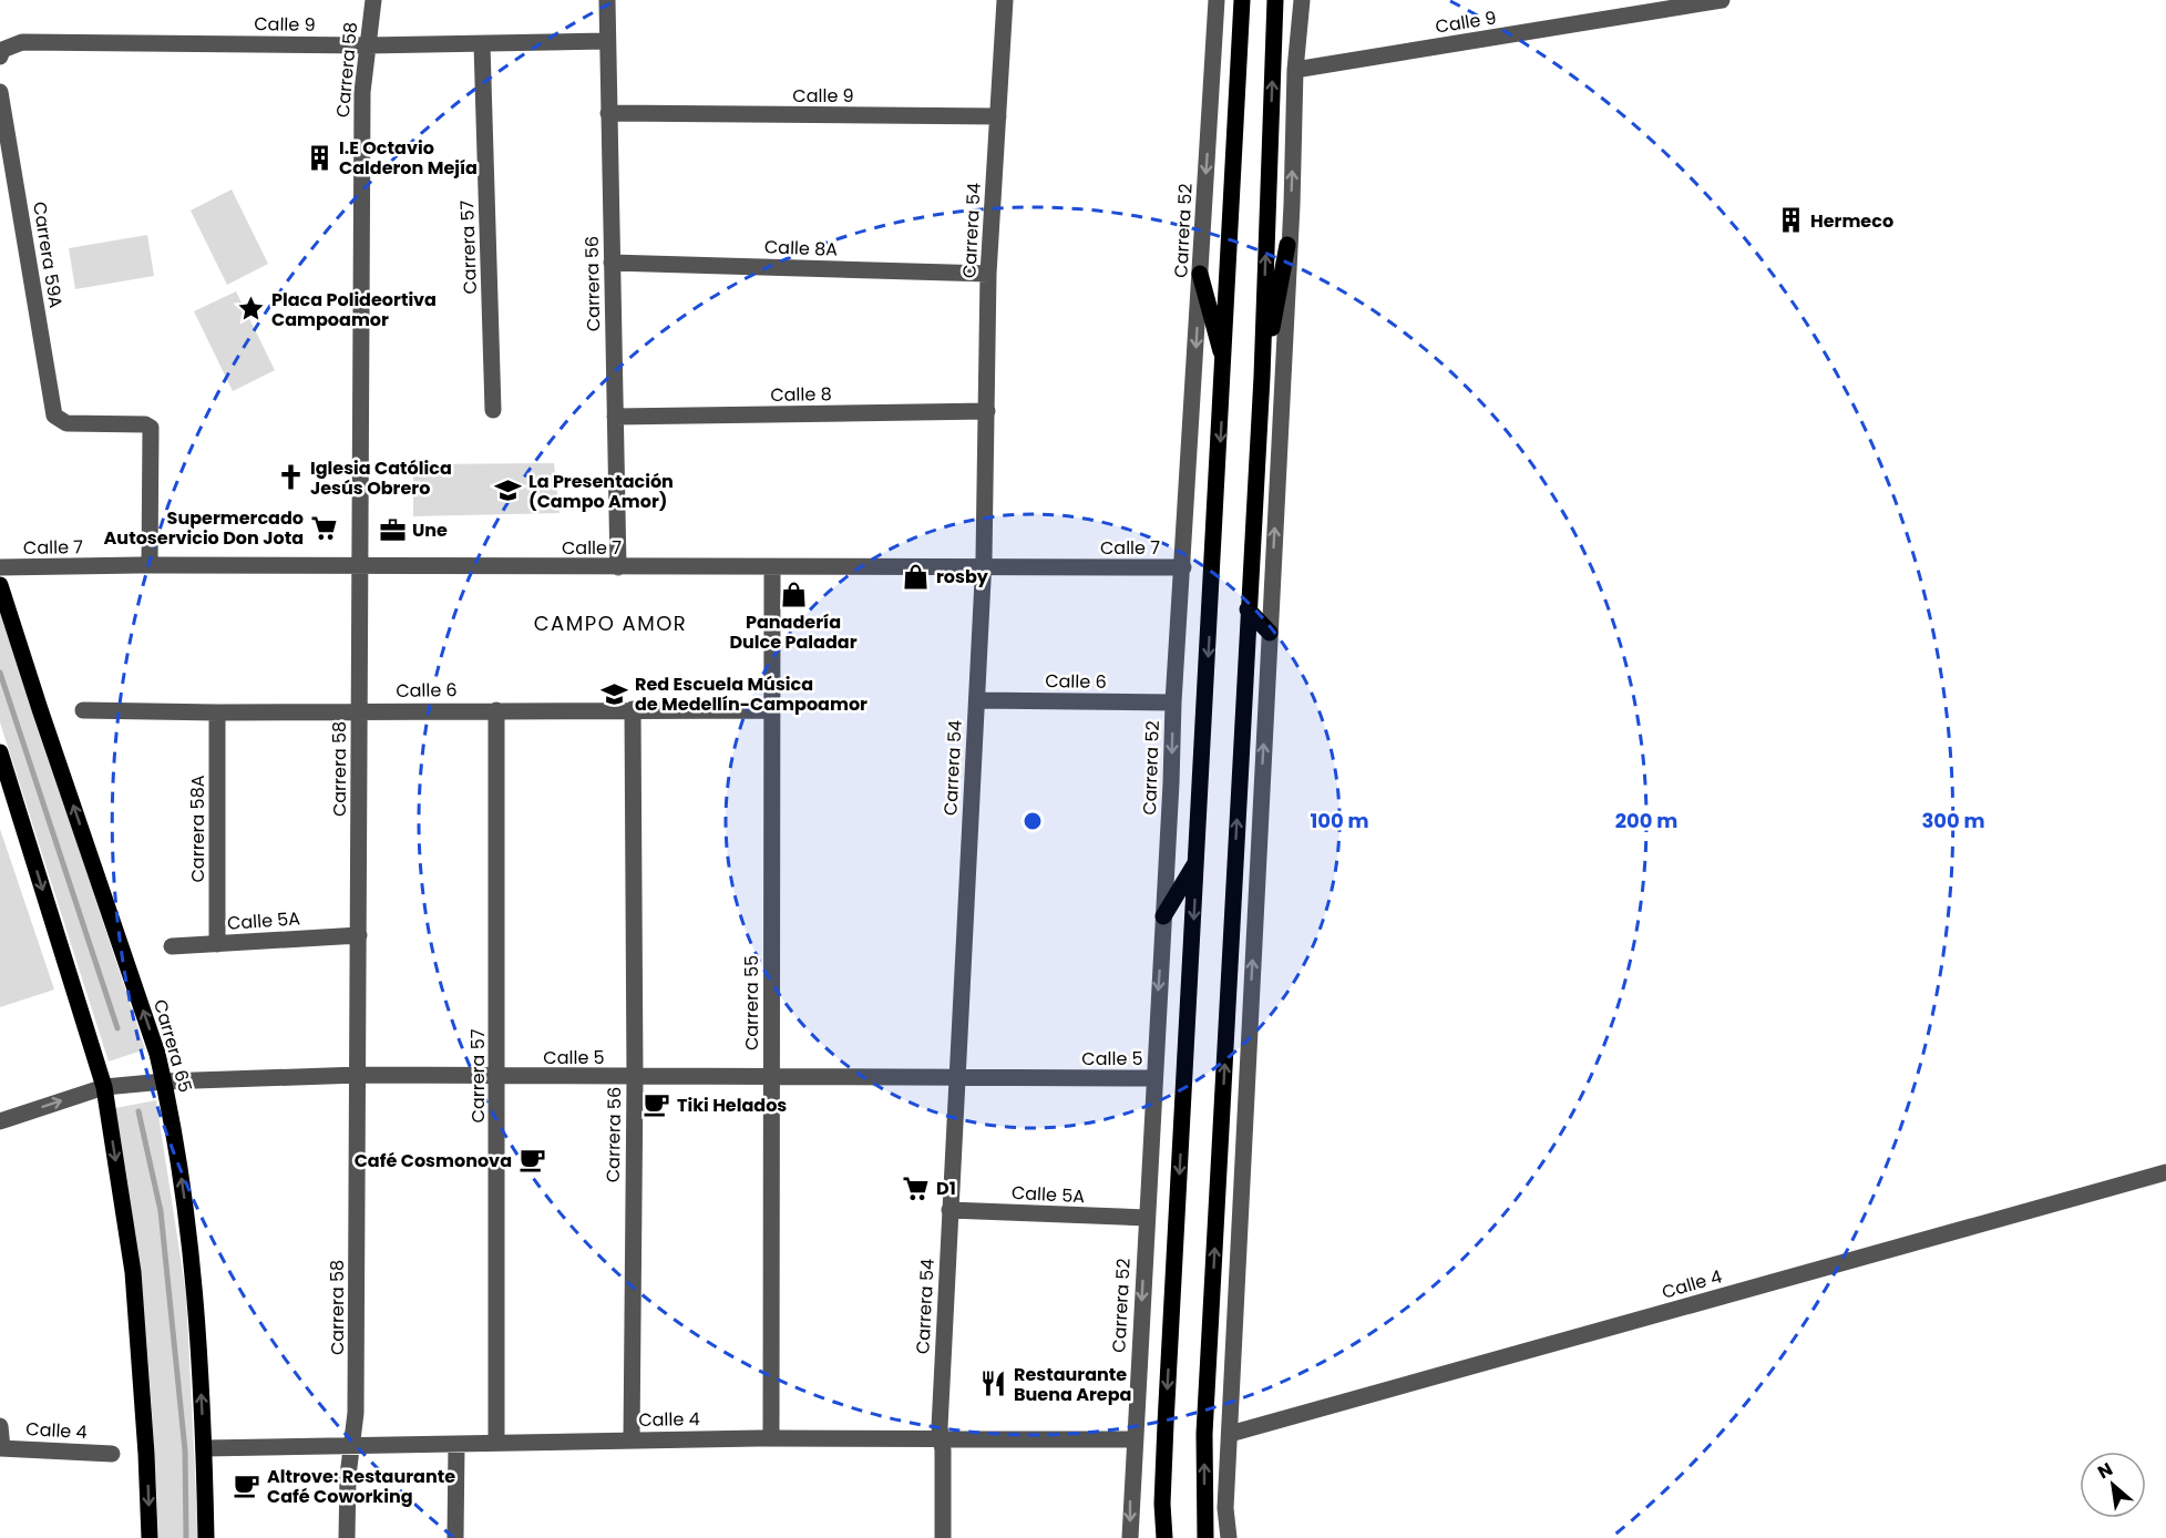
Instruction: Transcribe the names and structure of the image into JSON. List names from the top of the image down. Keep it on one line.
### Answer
{"streets":{"main road":["Carrera 65"],"street":["Calle 9","Carrera 58","Carrera 54","Carrera 52","Carrera 57","Calle 8A","Carrera 59A","Carrera 56","Calle 8","Calle 7","Calle 6","Carrera 58A","Calle 5A","Carrera 55","Calle 5","Calle 4"]},"crossings":[["Calle 9","Carrera 58"],["Calle 9","Carrera 54"],["Calle 9","Carrera 57"],["Calle 9","Carrera 56"],["Carrera 58","Calle 7"],["Carrera 58","Calle 6"],["Carrera 58","Calle 5A"],["Carrera 58","Calle 5"],["Carrera 58","Calle 4"],["Carrera 54","Calle 8A"],["Carrera 54","Calle 8"],["Carrera 54","Calle 7"],["Carrera 54","Calle 6"],["Carrera 54","Calle 5A"],["Carrera 54","Calle 5"],["Carrera 54","Calle 4"],["Carrera 52","Calle 7"],["Carrera 52","Calle 6"],["Carrera 52","Calle 5A"],["Carrera 52","Calle 5"],["Carrera 52","Calle 4"],["Carrera 57","Calle 6"],["Carrera 57","Calle 5"],["Carrera 57","Calle 4"],["Calle 8A","Carrera 56"],["Carrera 59A","Calle 7"],["Carrera 56","Calle 8"],["Carrera 56","Calle 7"],["Carrera 56","Calle 6"],["Carrera 56","Calle 5"],["Carrera 56","Calle 4"],["Calle 7","Carrera 55"],["Calle 6","Carrera 58A"],["Calle 6","Carrera 55"],["Carrera 58A","Calle 5A"],["Carrera 55","Calle 5"],["Carrera 55","Calle 4"],["Carrera 65","Calle 5"],["Carrera 65","Calle 4"]],"districts":["CAMPO AMOR"],"places":{"building":["I.E Octavio Calderon Mejía","Hermeco"],"place":["Placa Polideortiva Campoamor"],"church":["Iglesia Católica Jesús Obrero"],"school or university":["La Presentación (Campo Amor)","Red Escuela Música de Medellín-Campoamor"],"supermarket":["Supermercado Autoservicio Don Jota","D1"],"office":["Une"],"shop":["rosby","Panadería Dulce Paladar"],"cafe":["Tiki Helados","Café Cosmonova","Altrove: Restaurante Café Coworking"],"restaurant":["Restaurante Buena Arepa"]},"north":"top left","rings":["100 m","200 m","300 m"]}
